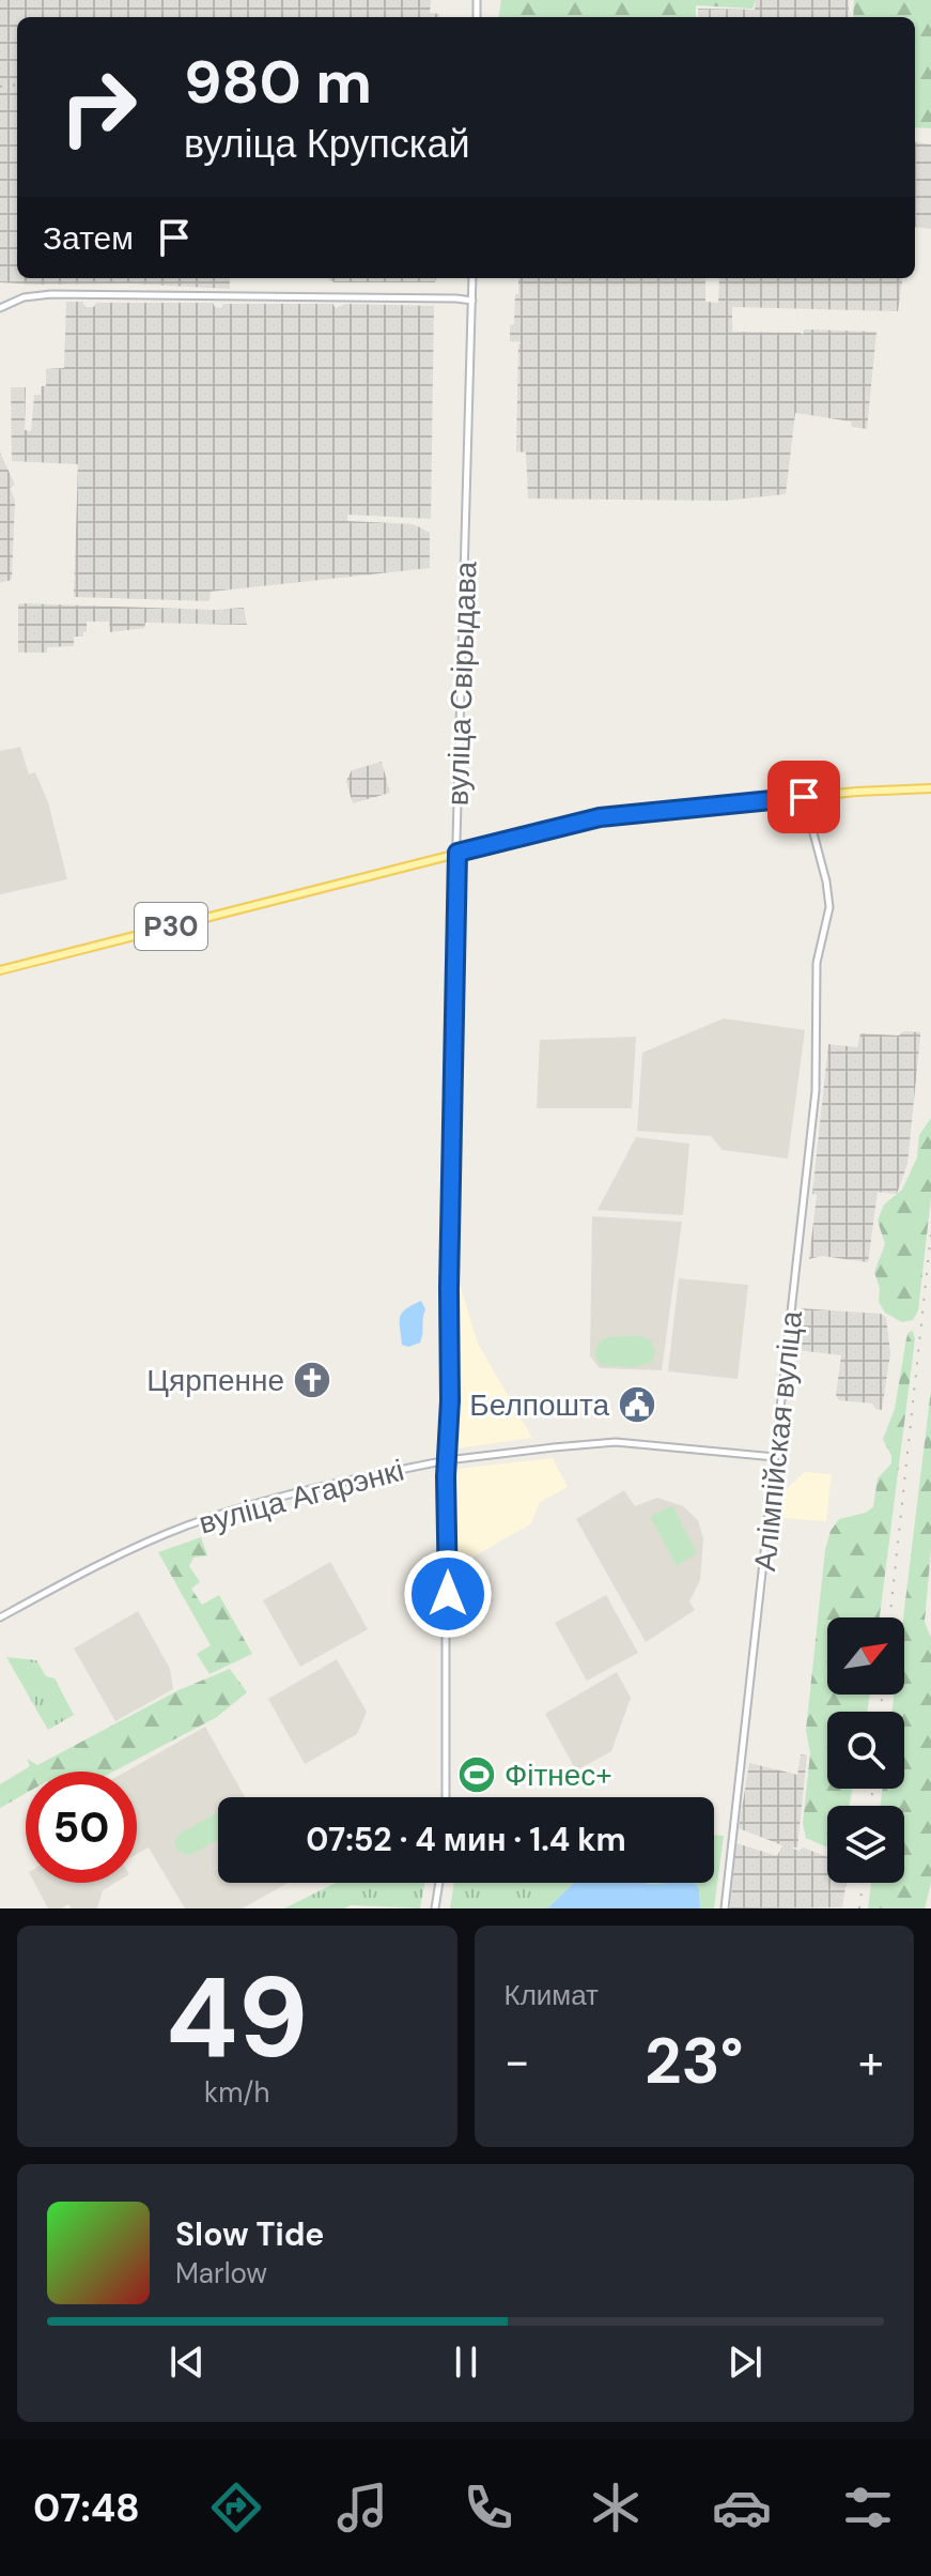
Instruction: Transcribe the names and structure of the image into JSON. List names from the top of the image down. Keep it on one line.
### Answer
{"streets":{"main road":["вуліца Свірыдава","Р30","Алімпійская вуліца","вуліца Агарэнкі"]},"crossings":[["вуліца Свірыдава","Р30"],["вуліца Свірыдава","вуліца Агарэнкі"],["Р30","Алімпійская вуліца"],["Алімпійская вуліца","вуліца Агарэнкі"]],"places":{"church":["Цярпенне"],"public building":["Белпошта"],"sports":["Фітнес+"]},"north":"top right","page":{"turn":["980 m","вуліца Крупскай"],"then":"Затем","limit":"50","trip":"07:52 · 4 мин · 1.4 km","tile":[["49","km/h"],"Климат"],"heat":["−","23°","+"],"song":["Slow Tide","Marlow"],"tabs":"07:48"}}
